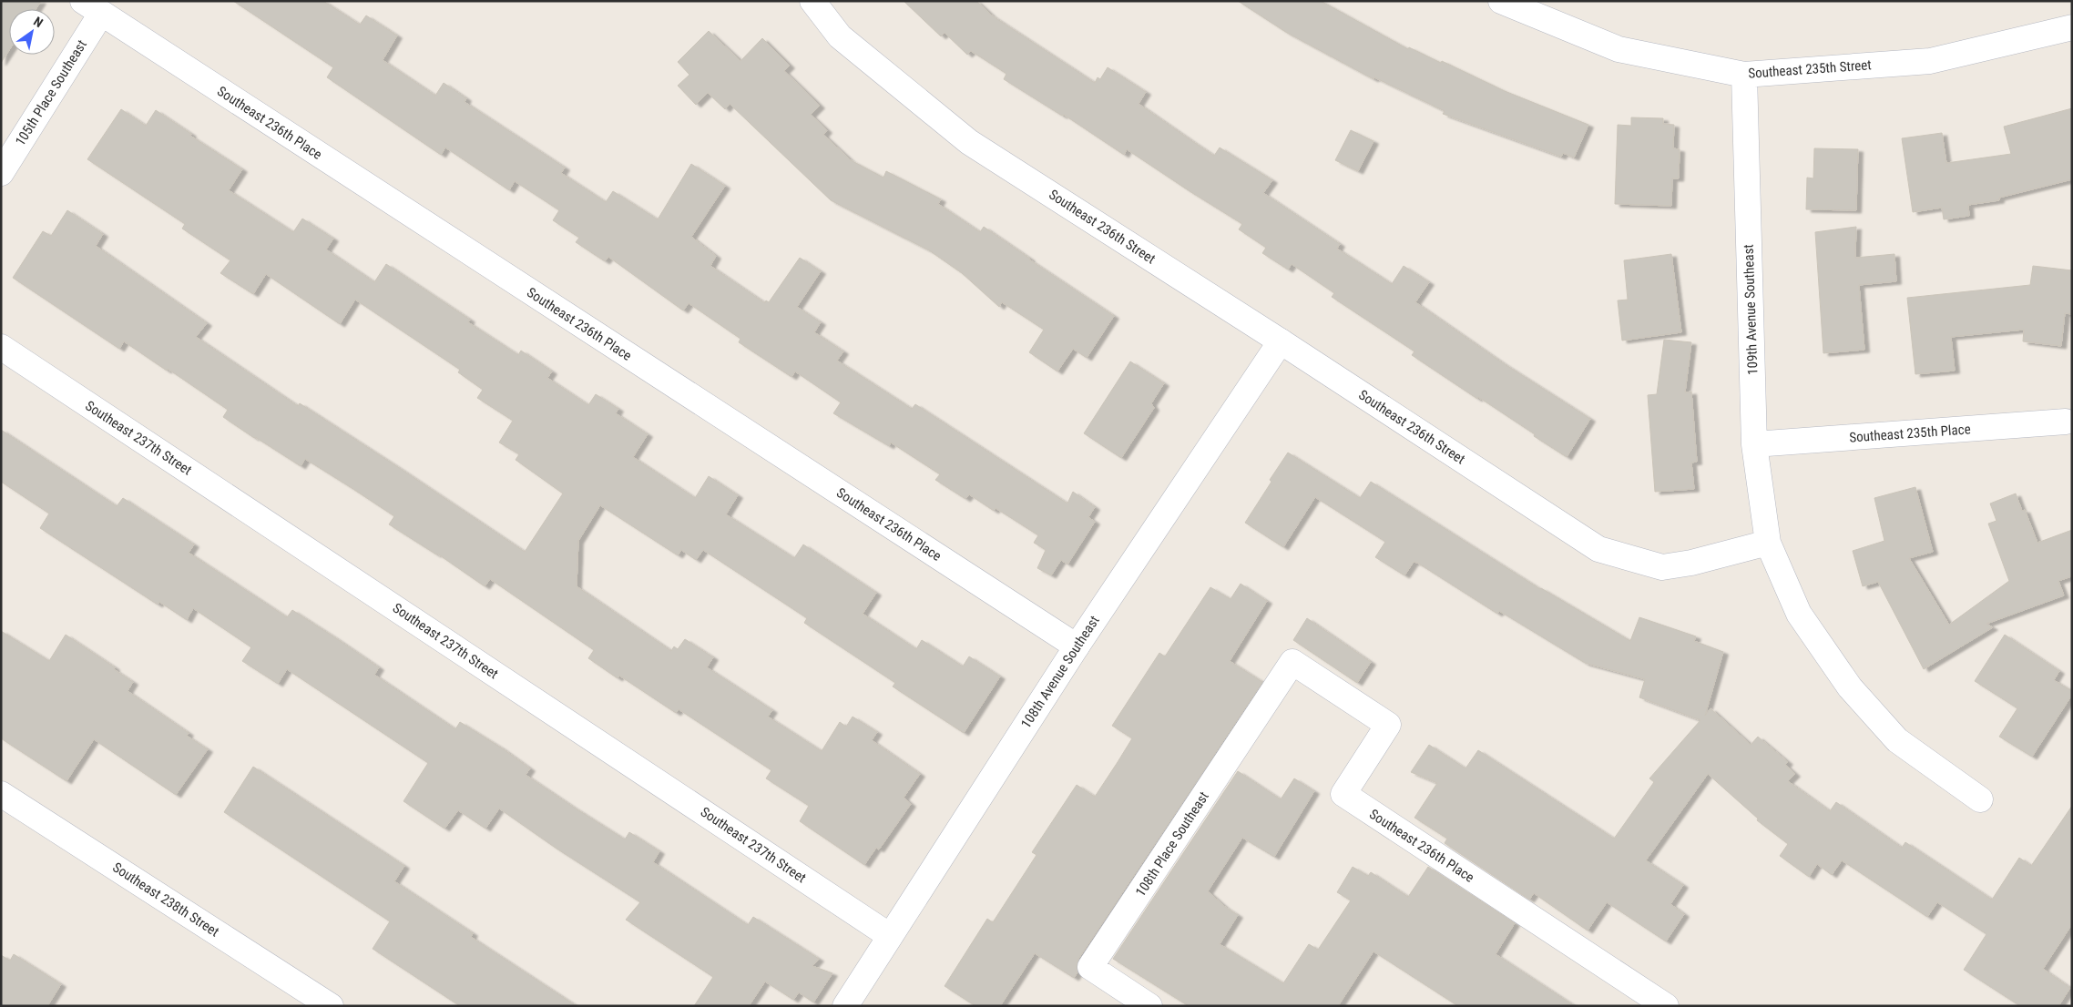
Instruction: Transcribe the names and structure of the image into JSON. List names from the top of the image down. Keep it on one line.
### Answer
{"streets":{"street":["Southeast 235th Street","105th Place Southeast","Southeast 236th Place","Southeast 236th Street","109th Avenue Southeast","Southeast 235th Place","Southeast 237th Street","108th Avenue Southeast","108th Place Southeast","Southeast 238th Street"]},"crossings":[["Southeast 235th Street","109th Avenue Southeast"],["105th Place Southeast","Southeast 236th Place"],["Southeast 236th Place","108th Avenue Southeast"],["Southeast 236th Place","108th Place Southeast"],["Southeast 236th Street","109th Avenue Southeast"],["Southeast 236th Street","108th Avenue Southeast"],["109th Avenue Southeast","Southeast 235th Place"],["Southeast 237th Street","108th Avenue Southeast"]],"north":"top right"}
